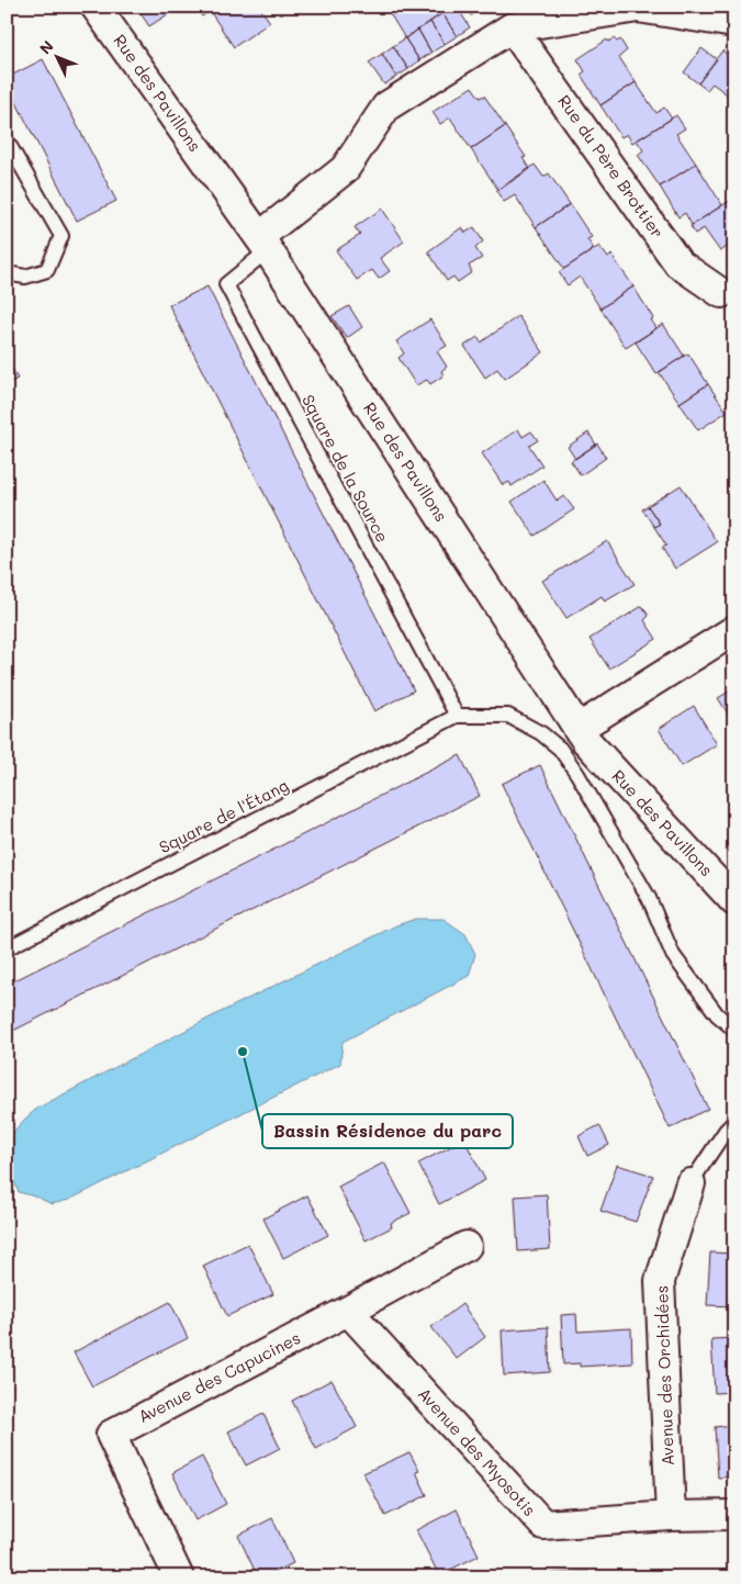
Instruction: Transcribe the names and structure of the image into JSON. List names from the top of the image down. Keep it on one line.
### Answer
{"streets":{"street":["Rue des Pavillons","Rue du Père Brottier","Avenue des Orchidées","Avenue des Capucines","Avenue des Myosotis"],"lane":["Square de la Source","Square de l'Étang"]},"crossings":[["Rue des Pavillons","Square de la Source"],["Square de la Source","Square de l'Étang"],["Avenue des Orchidées","Avenue des Myosotis"],["Avenue des Capucines","Avenue des Myosotis"]],"places":["Bassin Résidence du parc"],"north":"top left"}
